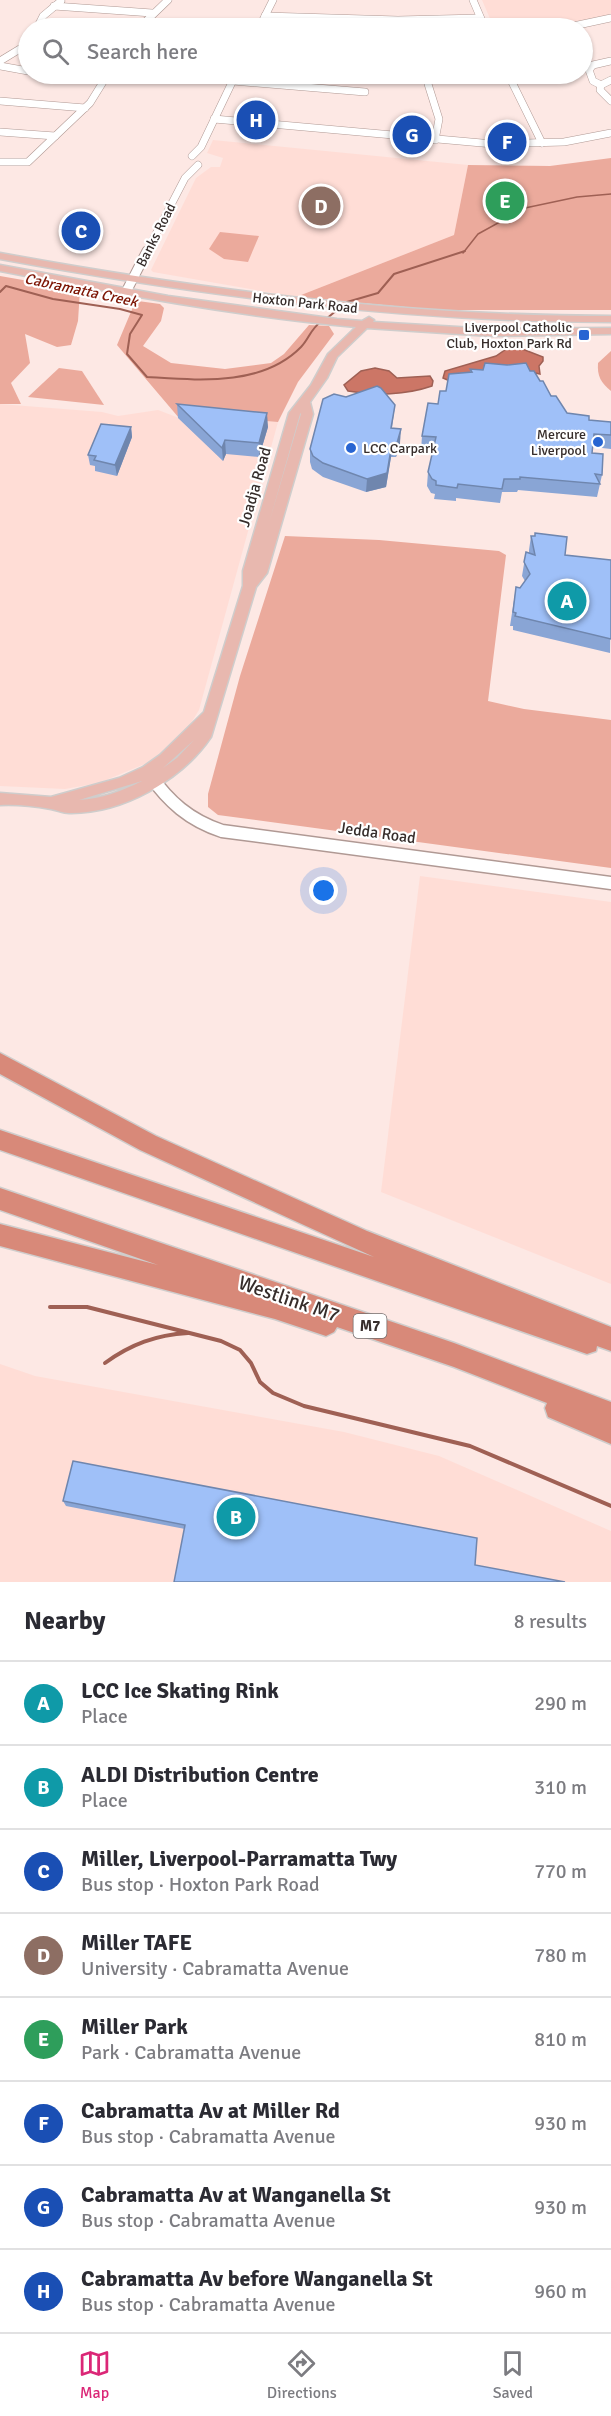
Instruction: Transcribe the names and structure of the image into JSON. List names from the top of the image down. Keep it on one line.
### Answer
{"streets":{"highway":["Westlink M7","M7"],"main road":["Hoxton Park Road","Joadja Road"],"street":["Banks Road","Jedda Road"]},"crossings":[["Banks Road","Hoxton Park Road"],["Hoxton Park Road","Joadja Road"],["Joadja Road","Jedda Road"]],"water":["Cabramatta Creek"],"places":{"transit":["Liverpool Catholic Club, Hoxton Park Rd"],"other":["Mercure Liverpool","LCC Carpark"]},"page":{"search":"Search here","pins":["H","G","F","E","D","C","A","B"],"heading":["Nearby","8 results"],"list":[{"mark":"A","name":"LCC Ice Skating Rink","note":"Place","value":"290 m"},{"mark":"B","name":"ALDI Distribution Centre","note":"Place","value":"310 m"},{"mark":"C","name":"Miller, Liverpool-Parramatta Twy","note":"Bus stop · Hoxton Park Road","value":"770 m"},{"mark":"D","name":"Miller TAFE","note":"University · Cabramatta Avenue","value":"780 m"},{"mark":"E","name":"Miller Park","note":"Park · Cabramatta Avenue","value":"810 m"},{"mark":"F","name":"Cabramatta Av at Miller Rd","note":"Bus stop · Cabramatta Avenue","value":"930 m"},{"mark":"G","name":"Cabramatta Av at Wanganella St","note":"Bus stop · Cabramatta Avenue","value":"930 m"},{"mark":"H","name":"Cabramatta Av before Wanganella St","note":"Bus stop · Cabramatta Avenue","value":"960 m"}],"nav":["Map","Directions","Saved"]}}
